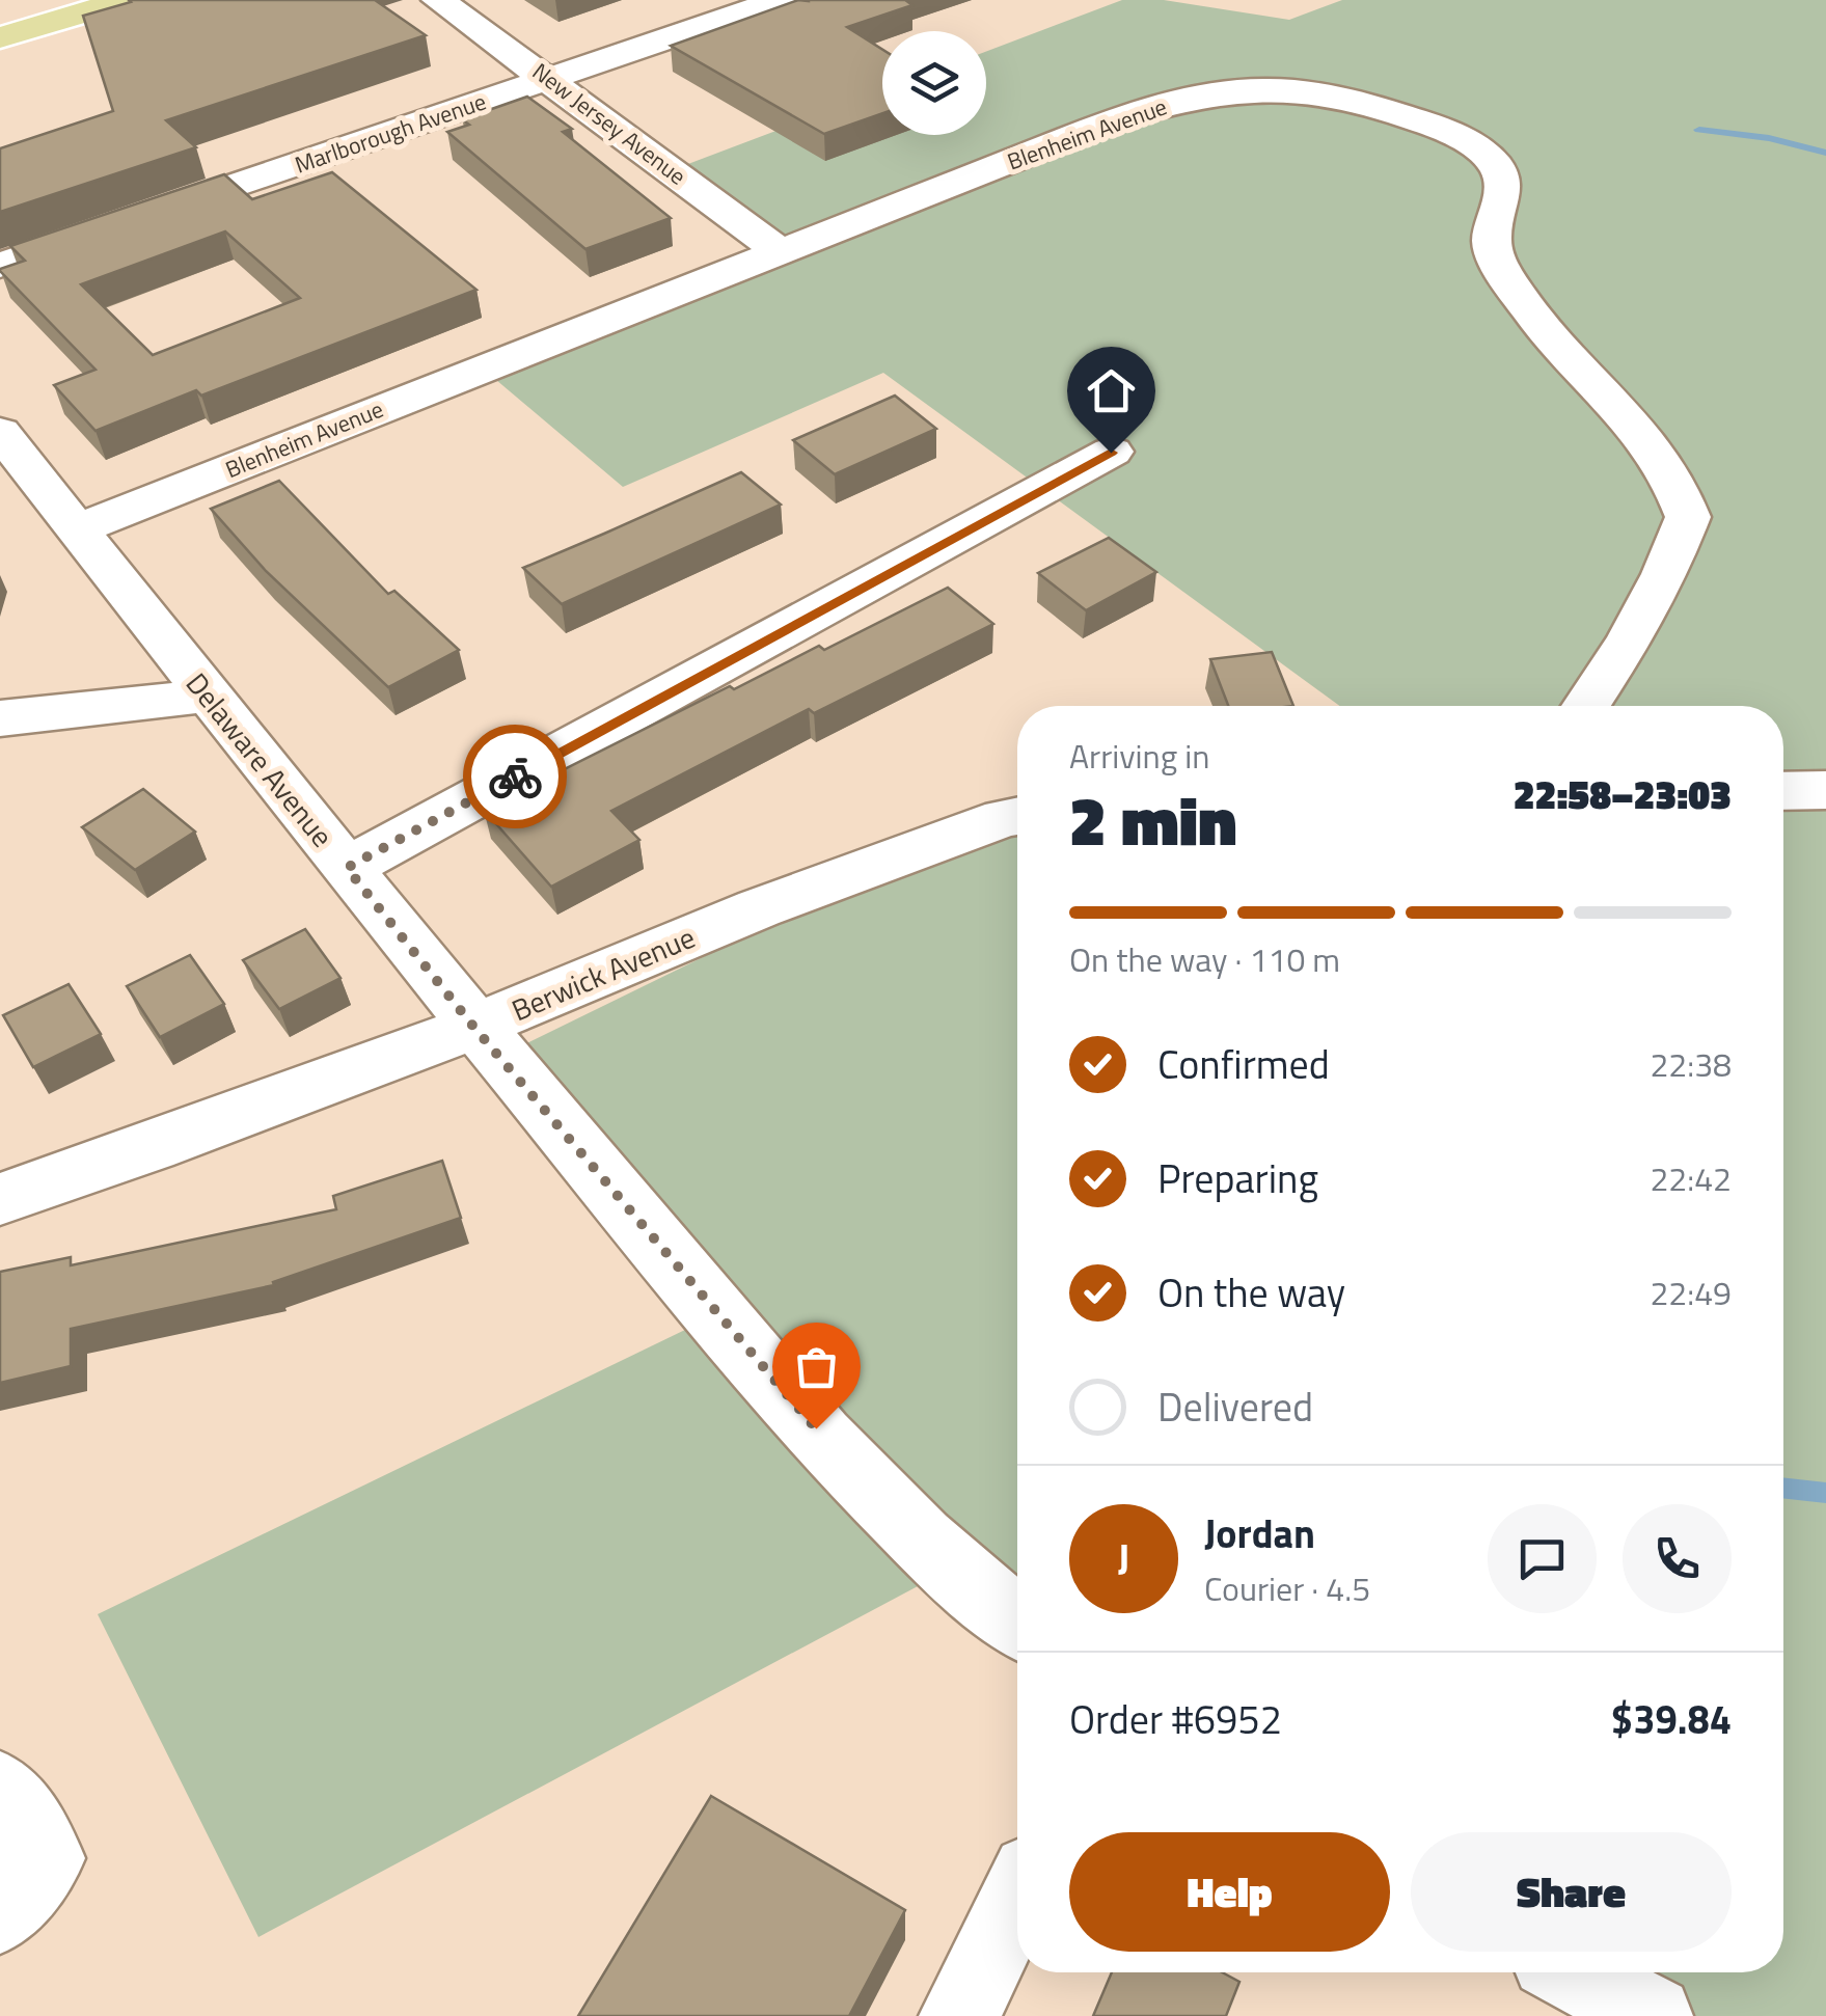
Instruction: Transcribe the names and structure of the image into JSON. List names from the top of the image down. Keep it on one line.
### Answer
{"streets":{"street":["New Jersey Avenue","Marlborough Avenue","Blenheim Avenue","Delaware Avenue","Berwick Avenue"]},"crossings":[["New Jersey Avenue","Marlborough Avenue"],["New Jersey Avenue","Blenheim Avenue"],["Blenheim Avenue","Delaware Avenue"],["Delaware Avenue","Berwick Avenue"]],"page":{"heading":["2 min","Arriving in","22:58–23:03"],"panel":["Jordan","Courier · 4.5","Order #6952","$39.84"],"bar":"On the way · 110 m","list":[["Confirmed","22:38"],["Preparing","22:42"],["On the way","22:49"],"Delivered"],"round":"J","buttons":["Help","Share"]}}
